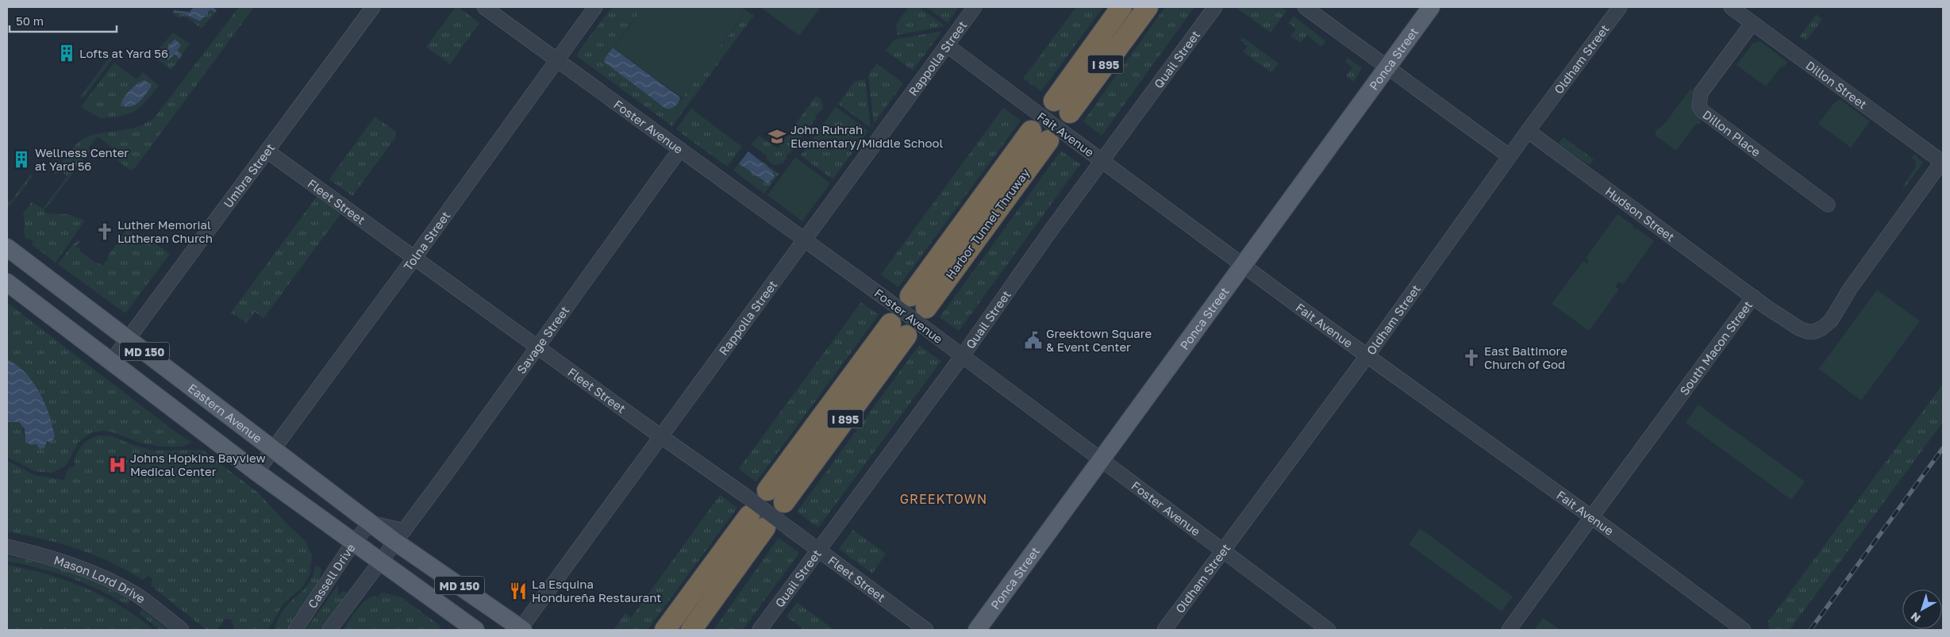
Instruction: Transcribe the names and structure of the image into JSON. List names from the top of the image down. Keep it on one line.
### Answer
{"streets":{"highway":["I 895","Harbor Tunnel Thruway"],"main road":["Ponca Street","MD 150","Eastern Avenue"],"street":["Rappolla Street","Quail Street","Oldham Street","Dillon Street","Foster Avenue","Dillon Place","Fait Avenue","Umbra Street","Fleet Street","Hudson Street","Tolna Street","Savage Street","South Macon Street","Cassell Drive","Mason Lord Drive"]},"crossings":[["Rappolla Street","Foster Avenue"],["Rappolla Street","Fait Avenue"],["Rappolla Street","Fleet Street"],["Rappolla Street","Eastern Avenue"],["Quail Street","Foster Avenue"],["Quail Street","Fait Avenue"],["Quail Street","Fleet Street"],["Ponca Street","Foster Avenue"],["Ponca Street","Fait Avenue"],["Oldham Street","Foster Avenue"],["Oldham Street","Fait Avenue"],["Oldham Street","Hudson Street"],["Dillon Street","Dillon Place"],["Dillon Street","South Macon Street"],["Foster Avenue","Tolna Street"],["Foster Avenue","Savage Street"],["Fait Avenue","South Macon Street"],["Umbra Street","Fleet Street"],["Umbra Street","MD 150"],["Umbra Street","Eastern Avenue"],["Fleet Street","Tolna Street"],["Fleet Street","Savage Street"],["Hudson Street","South Macon Street"],["Tolna Street","MD 150"],["Tolna Street","Eastern Avenue"],["Savage Street","MD 150"],["Savage Street","Eastern Avenue"],["MD 150","Cassell Drive"],["Eastern Avenue","Cassell Drive"]],"districts":["GREEKTOWN"],"places":{"building":["Lofts at Yard 56","Wellness Center at Yard 56"],"school or university":["John Ruhrah Elementary/Middle School"],"church":["Luther Memorial Lutheran Church","East Baltimore Church of God"],"public building":["Greektown Square & Event Center"],"hospital":["Johns Hopkins Bayview Medical Center"],"restaurant":["La Esquina Hondureña Restaurant"]},"scale_bar":"50 m","north":"bottom left"}
